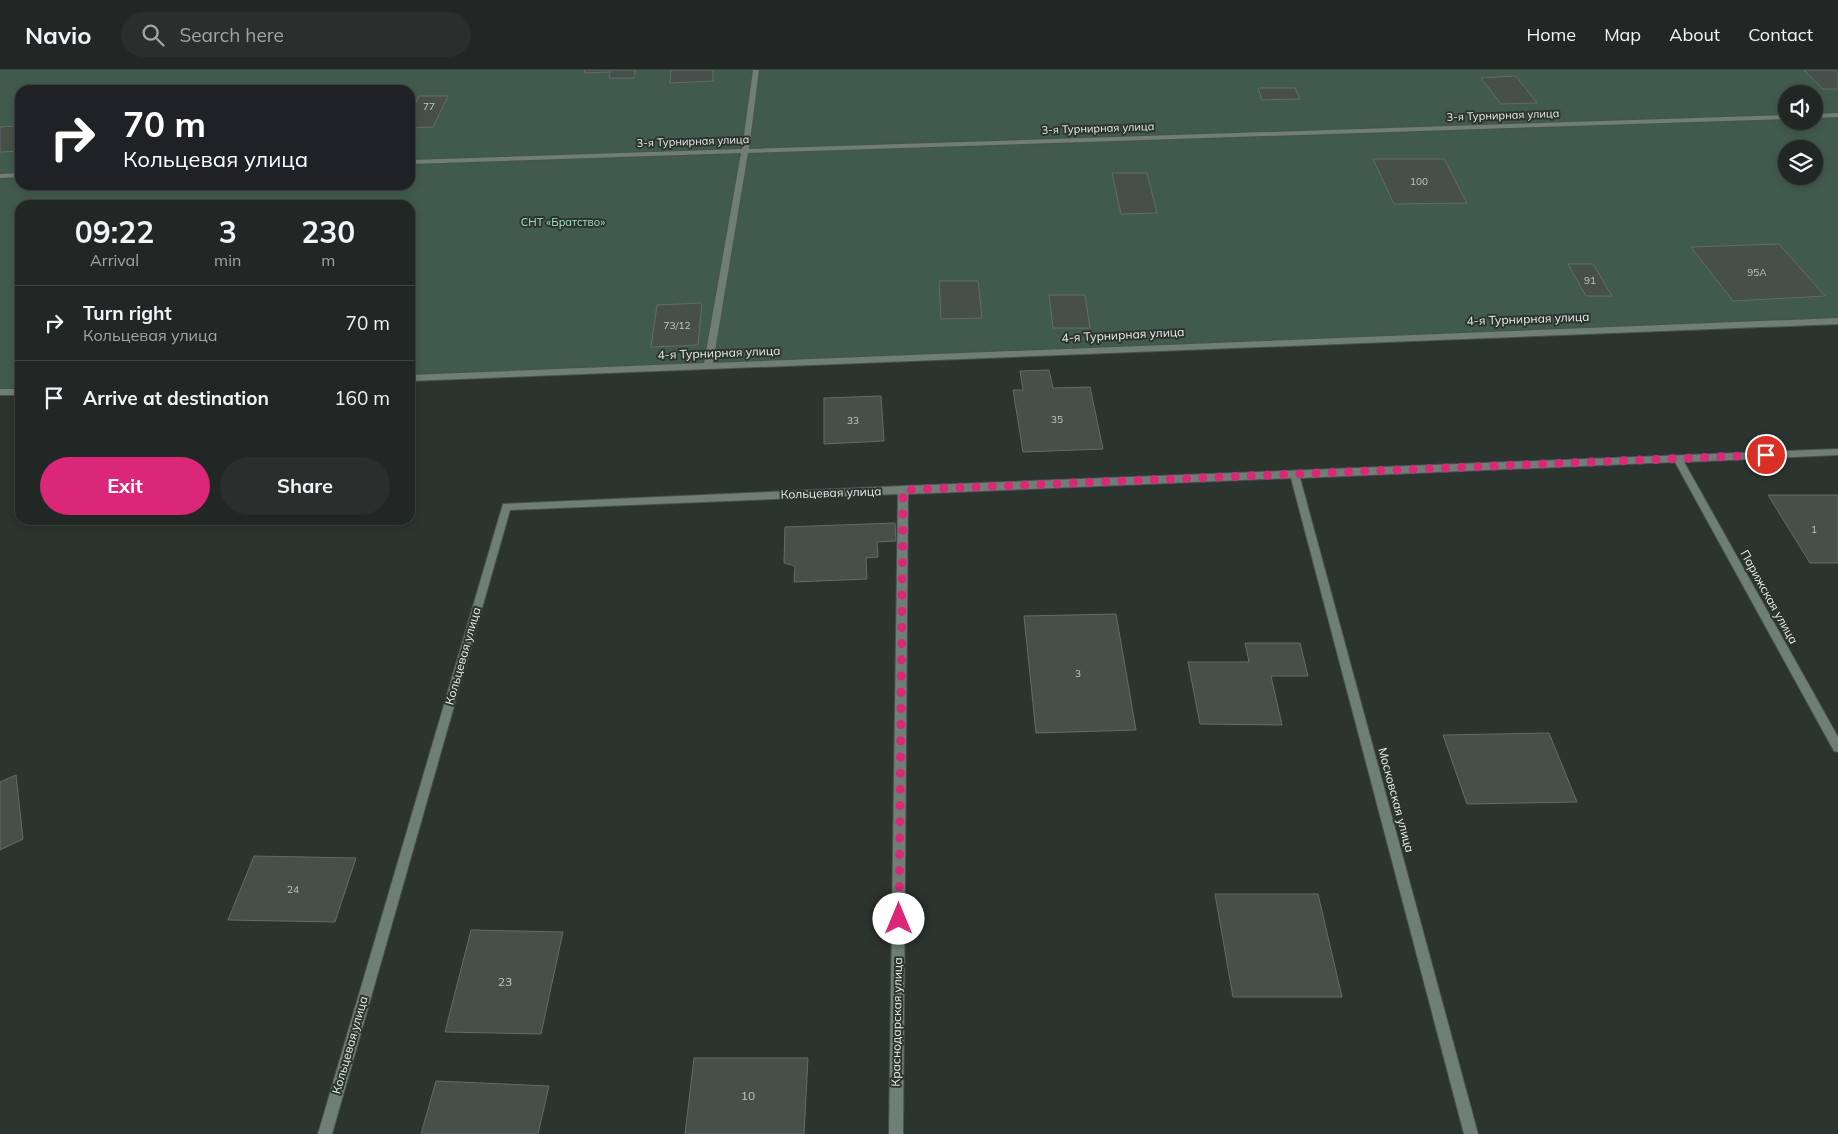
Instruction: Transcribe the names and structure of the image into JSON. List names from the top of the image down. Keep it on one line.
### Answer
{"streets":{"street":["3-я Турнирная улица","4-я Турнирная улица","Кольцевая улица","Парижская улица","Московская улица","Краснодарская улица"]},"crossings":[["Кольцевая улица","Парижская улица"],["Кольцевая улица","Московская улица"],["Кольцевая улица","Краснодарская улица"]],"parks":["СНТ «Братство»"],"house_numbers":["77","100","95А","91","73/12","35","33","1","3","24","23","10"],"page":{"header":"Navio","search":"Search here","nav":["Home","Map","About","Contact"],"turn":["70 m","Кольцевая улица"],"eta":["09:22","Arrival","3","min","230","m"],"list":[{"name":"Turn right","note":"Кольцевая улица","value":"70 m"},{"name":"Arrive at destination","value":"160 m"}],"buttons":["Exit","Share"]}}
